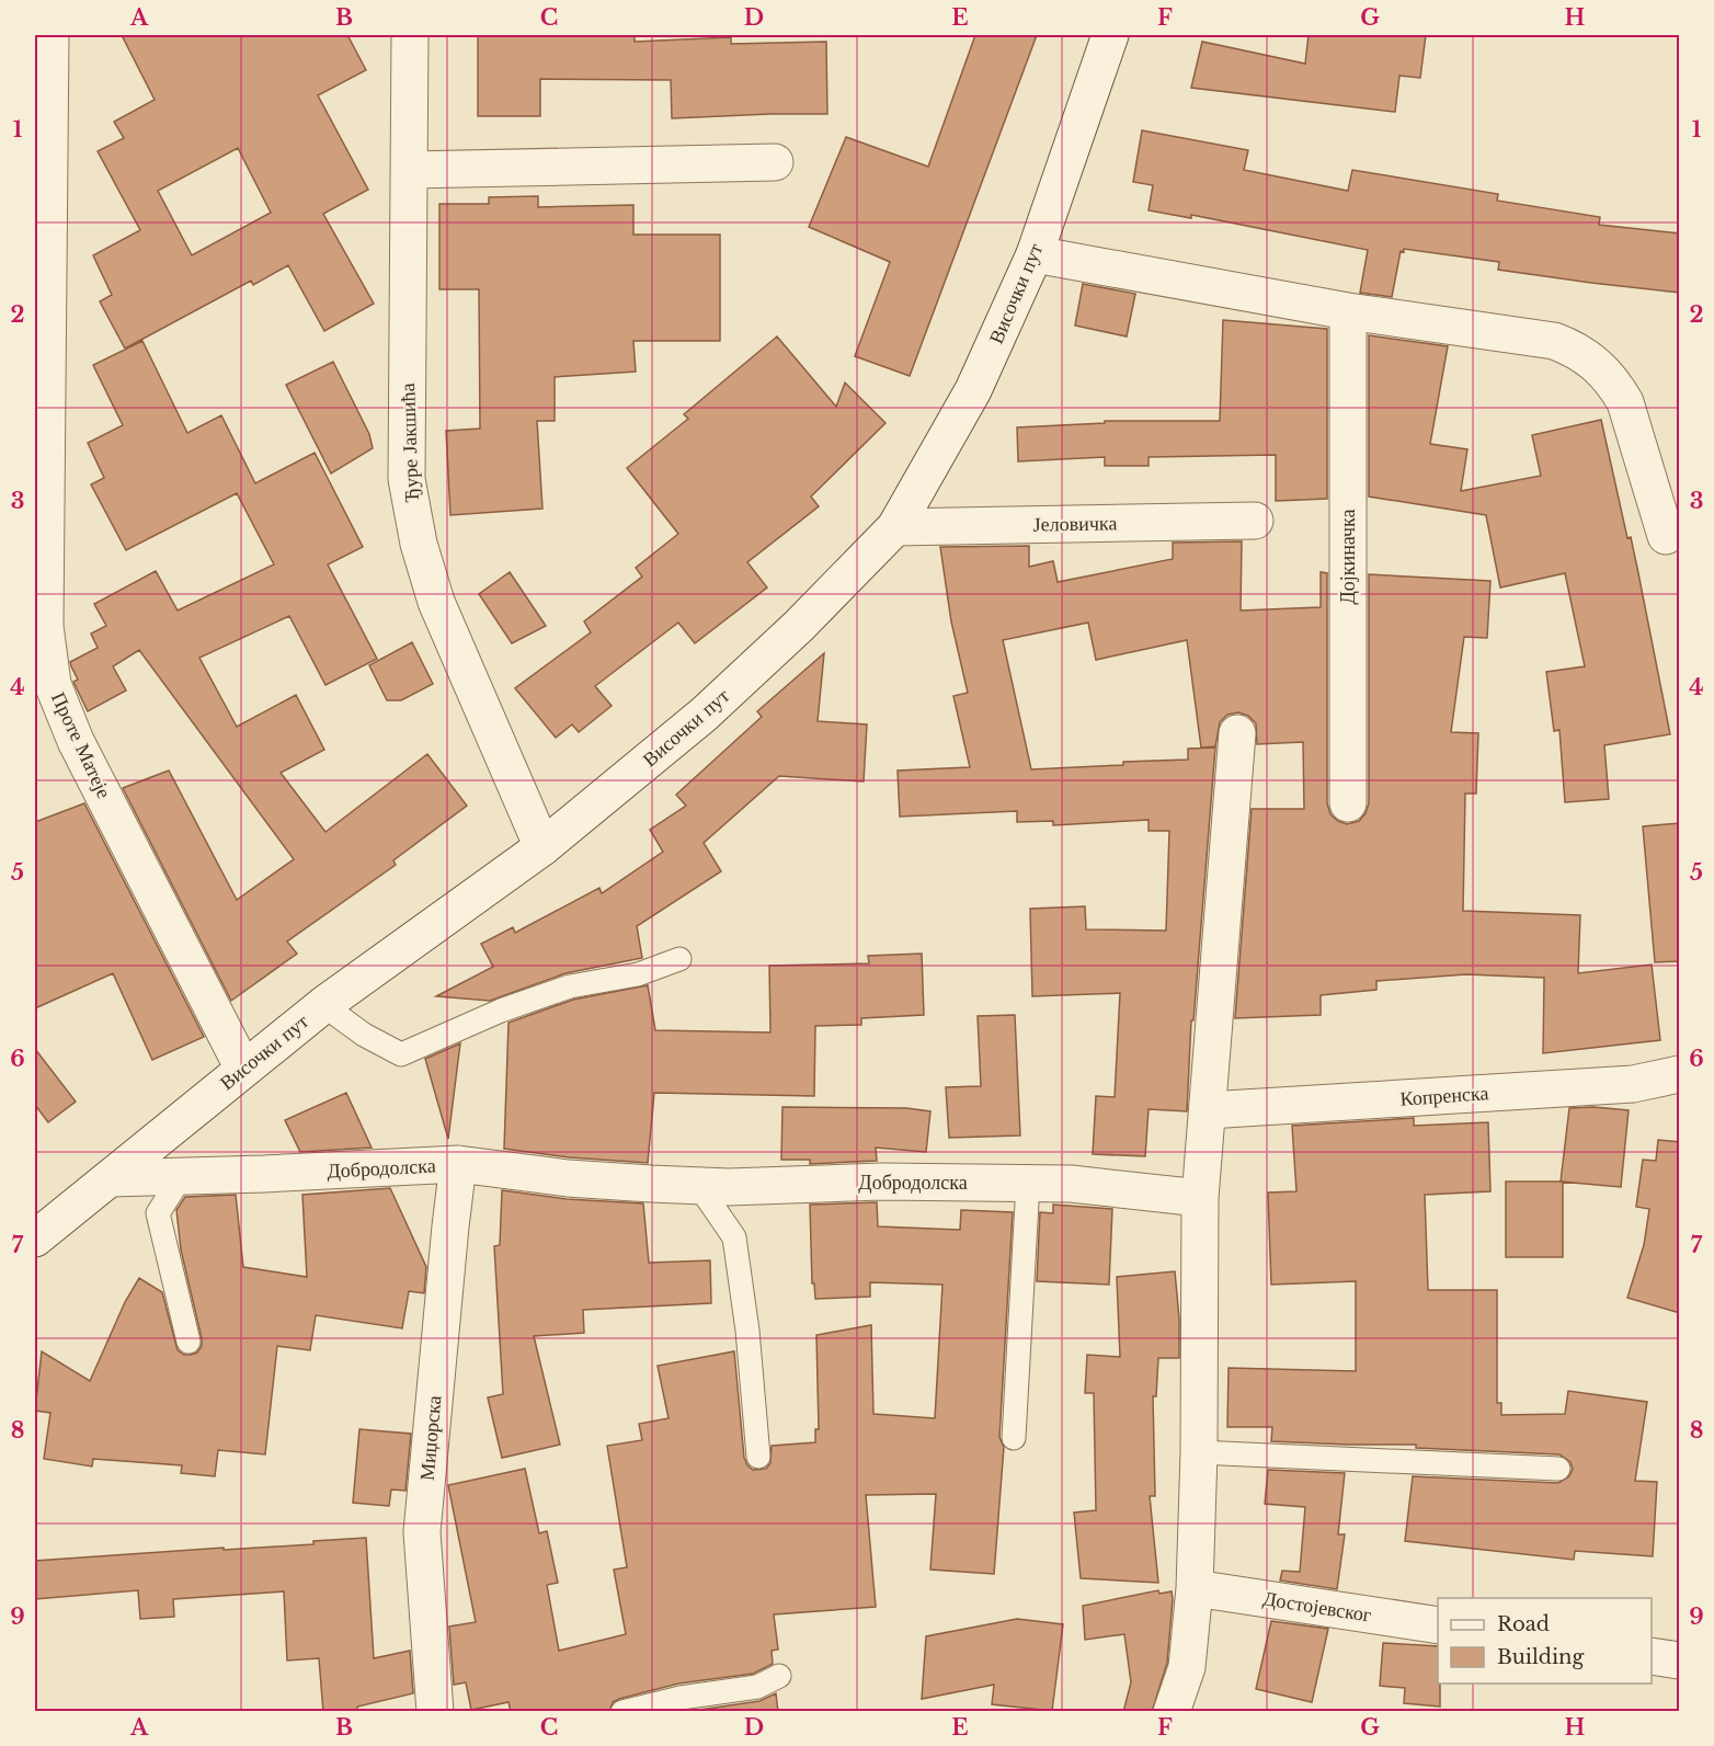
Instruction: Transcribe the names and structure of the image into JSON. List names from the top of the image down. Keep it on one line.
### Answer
{"streets":{"street":["Височки пут","Ђуре Јакшића","Јеловичка","Дојкиначка","Проте Матеје","Копренска","Добродолска","Миџорска","Достојевског"]},"crossings":[["Височки пут","Ђуре Јакшића"],["Височки пут","Јеловичка"],["Височки пут","Проте Матеје"],["Височки пут","Добродолска"],["Добродолска","Миџорска"]],"legend":["Road","Building"],"grid":{"columns":["A","B","C","D","E","F","G","H"],"rows":["1","2","3","4","5","6","7","8","9"]}}
